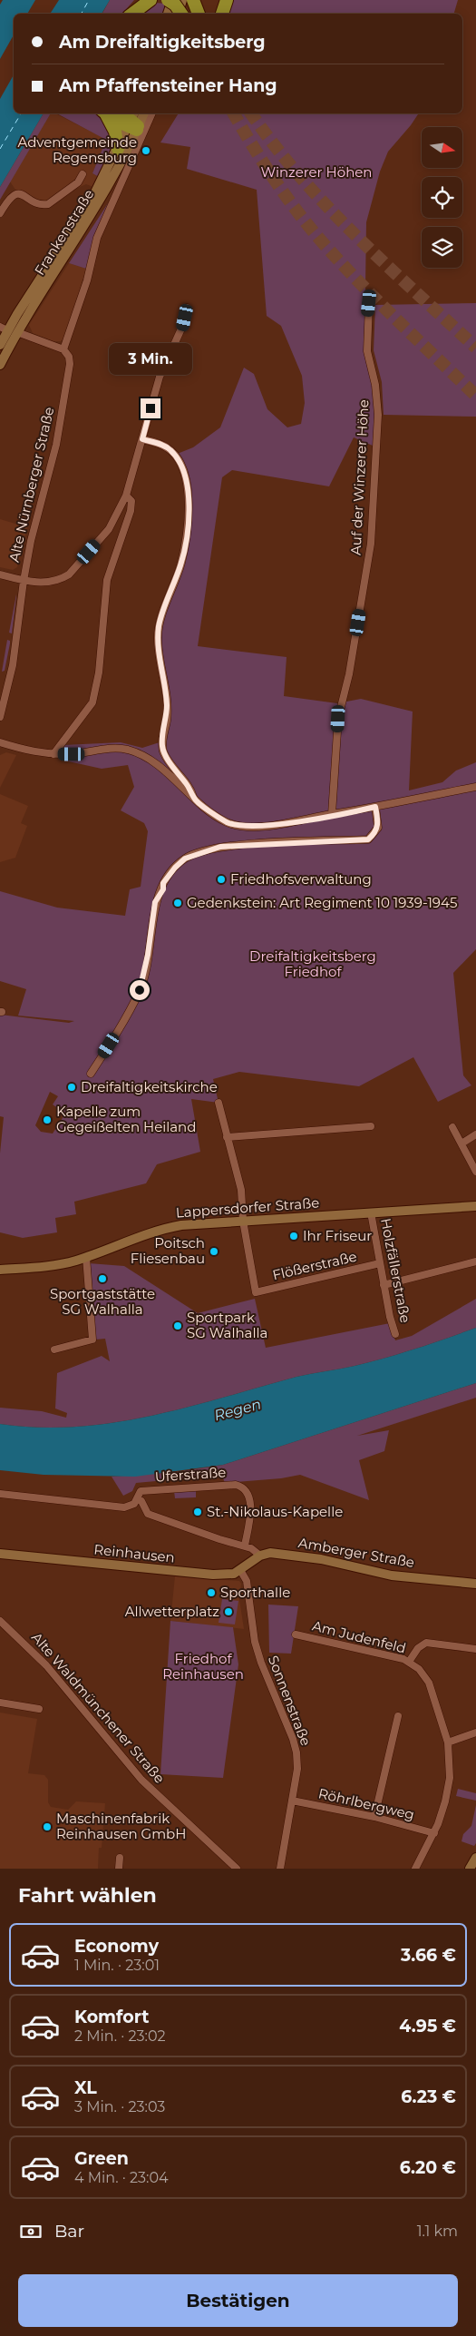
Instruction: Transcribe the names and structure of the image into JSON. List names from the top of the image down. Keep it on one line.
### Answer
{"streets":{"street":["Frankenstraße","Auf der Winzerer Höhe","Alte Nürnberger Straße","Lappersdorfer Straße","Flößerstraße","Holzfällerstraße","Uferstraße","Amberger Straße","Reinhausen","Am Judenfeld","Sonnenstraße","Alte Waldmünchener Straße","Röhrlbergweg"]},"crossings":[["Lappersdorfer Straße","Flößerstraße"],["Lappersdorfer Straße","Holzfällerstraße"],["Flößerstraße","Holzfällerstraße"],["Amberger Straße","Reinhausen"],["Reinhausen","Sonnenstraße"],["Am Judenfeld","Röhrlbergweg"],["Sonnenstraße","Röhrlbergweg"]],"water":["Regen"],"parks":["Winzerer Höhen","Dreifaltigkeitsberg Friedhof","Friedhof Reinhausen"],"places":["Adventgemeinde Regensburg","Friedhofsverwaltung","Gedenkstein: Art Regiment 10 1939-1945","Dreifaltigkeitskirche","Kapelle zum Gegeißelten Heiland","Ihr Friseur","Poitsch Fliesenbau","Sportgaststätte SG Walhalla","Sportpark SG Walhalla","St.-Nikolaus-Kapelle","Sporthalle","Allwetterplatz","Maschinenfabrik Reinhausen GmbH"],"north":"right","page":{"banner":["Am Dreifaltigkeitsberg","Am Pfaffensteiner Hang"],"bubble":"3 Min.","heading":"Fahrt wählen","list":[{"name":"Economy","note":"1 Min. · 23:01","value":"3.66 €"},{"name":"Komfort","note":"2 Min. · 23:02","value":"4.95 €"},{"name":"XL","note":"3 Min. · 23:03","value":"6.23 €"},{"name":"Green","note":"4 Min. · 23:04","value":"6.20 €"}],"pay":["Bar","1.1 km"],"buttons":"Bestätigen"}}
